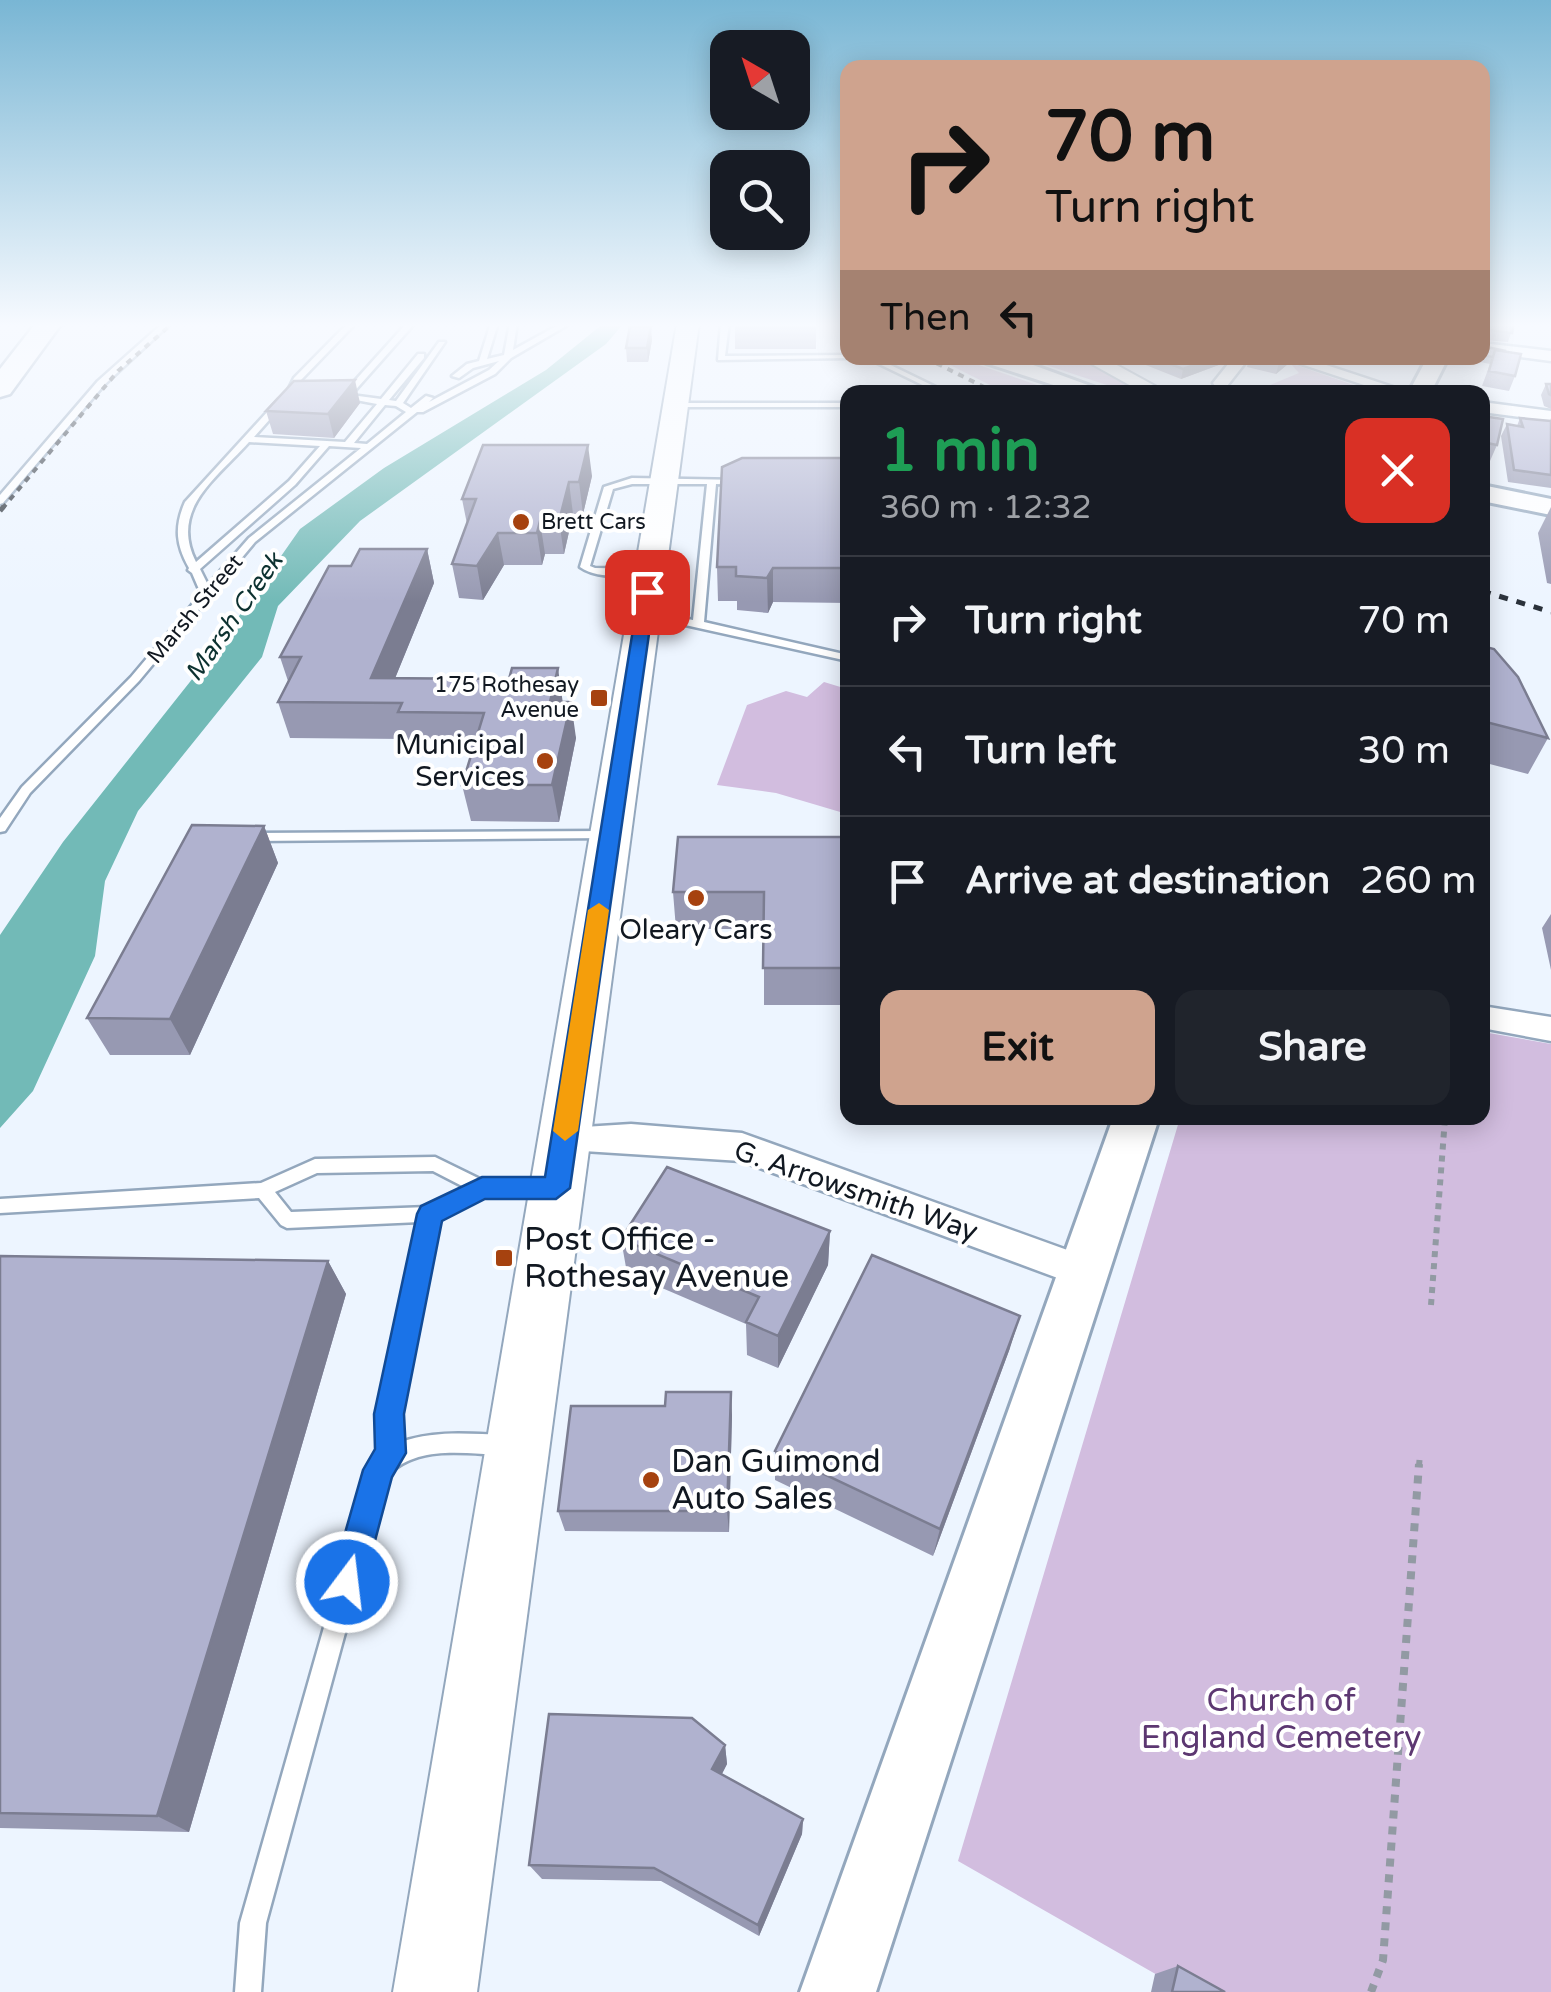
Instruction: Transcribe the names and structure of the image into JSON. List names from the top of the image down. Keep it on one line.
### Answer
{"streets":{"street":["G. Arrowsmith Way"],"lane":["Marsh Street"]},"water":["Marsh Creek"],"parks":["Church of England Cemetery"],"places":{"other":["Brett Cars","Municipal Services","Oleary Cars","Dan Guimond Auto Sales"],"transit":["175 Rothesay Avenue","Post Office - Rothesay Avenue"]},"north":"top left","page":{"turn":["70 m","Turn right"],"then":"Then","heading":["1 min","360 m · 12:32"],"list":[{"name":"Turn right","value":"70 m"},{"name":"Turn left","value":"30 m"},{"name":"Arrive at destination","value":"260 m"}],"buttons":["Exit","Share"]}}
